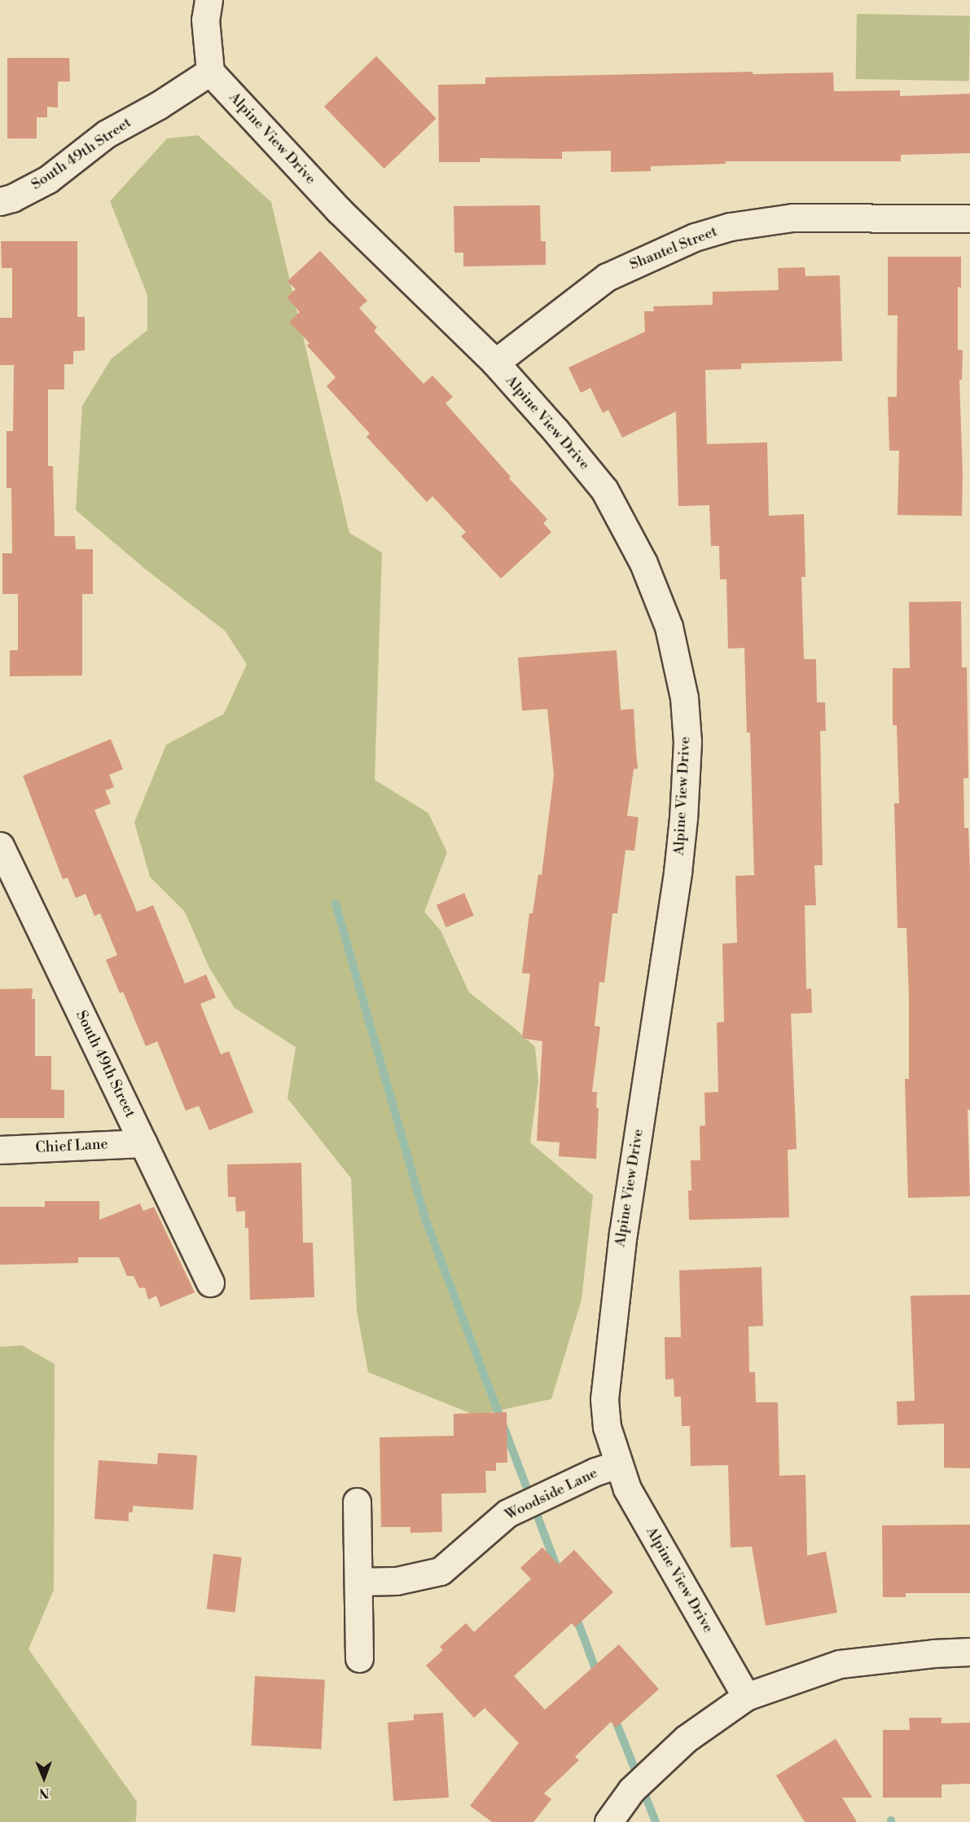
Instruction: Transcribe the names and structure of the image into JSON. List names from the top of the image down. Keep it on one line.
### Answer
{"streets":{"street":["Alpine View Drive","South 49th Street","Shantel Street","Chief Lane","Woodside Lane"]},"crossings":[["Alpine View Drive","South 49th Street"],["Alpine View Drive","Shantel Street"],["Alpine View Drive","Woodside Lane"],["South 49th Street","Chief Lane"]],"north":"bottom"}
